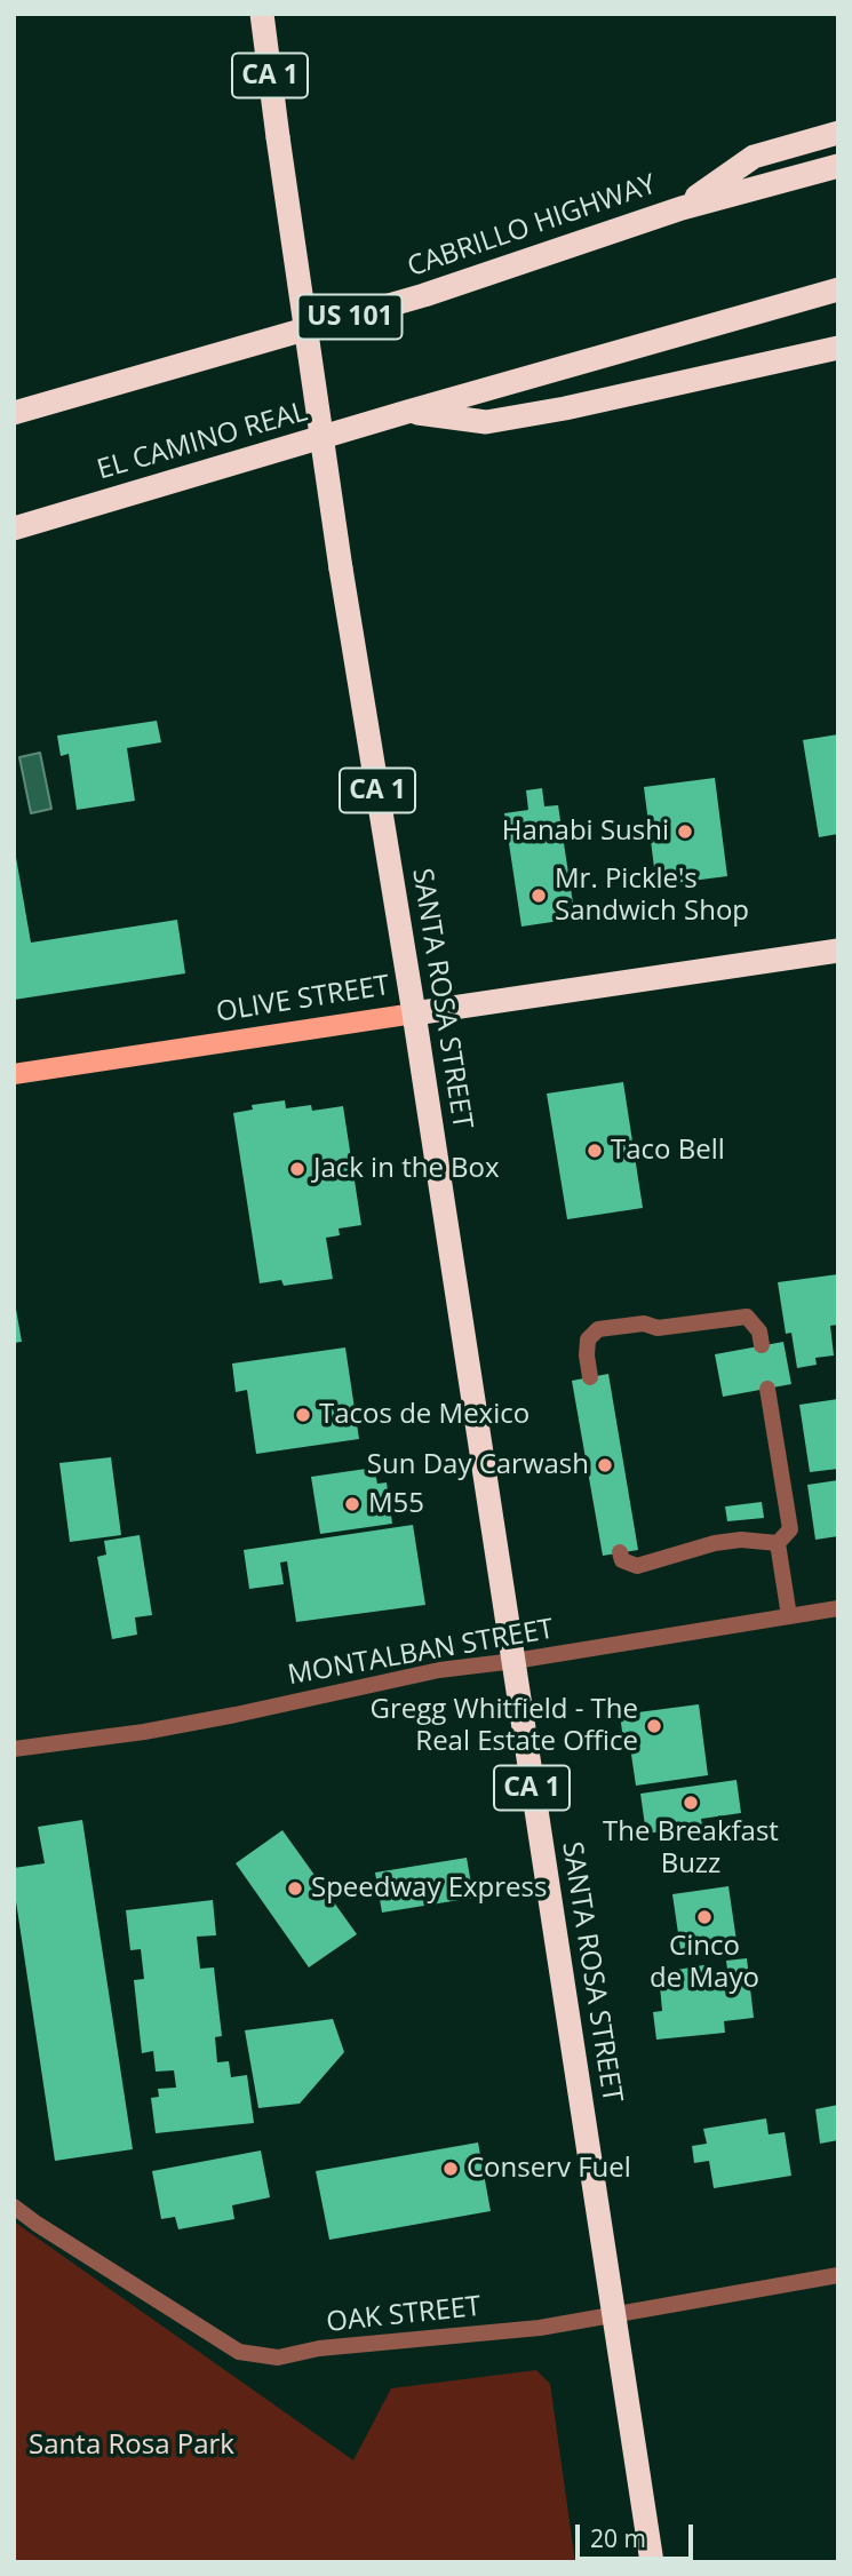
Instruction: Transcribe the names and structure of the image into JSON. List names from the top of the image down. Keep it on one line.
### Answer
{"streets":{"highway":["CA 1","CABRILLO HIGHWAY","US 101","EL CAMINO REAL","SANTA ROSA STREET","OLIVE STREET"],"street":["MONTALBAN STREET","OAK STREET"]},"crossings":[["SANTA ROSA STREET","OLIVE STREET"],["SANTA ROSA STREET","MONTALBAN STREET"],["SANTA ROSA STREET","OAK STREET"]],"parks":["Santa Rosa Park"],"places":["Hanabi Sushi","Mr. Pickle's Sandwich Shop","Taco Bell","Jack in the Box","Tacos de Mexico","Sun Day Carwash","M55","Gregg Whitfield - The Real Estate Office","The Breakfast Buzz","Speedway Express","Cinco de Mayo","Conserv Fuel"],"scale_bar":"20 m"}
